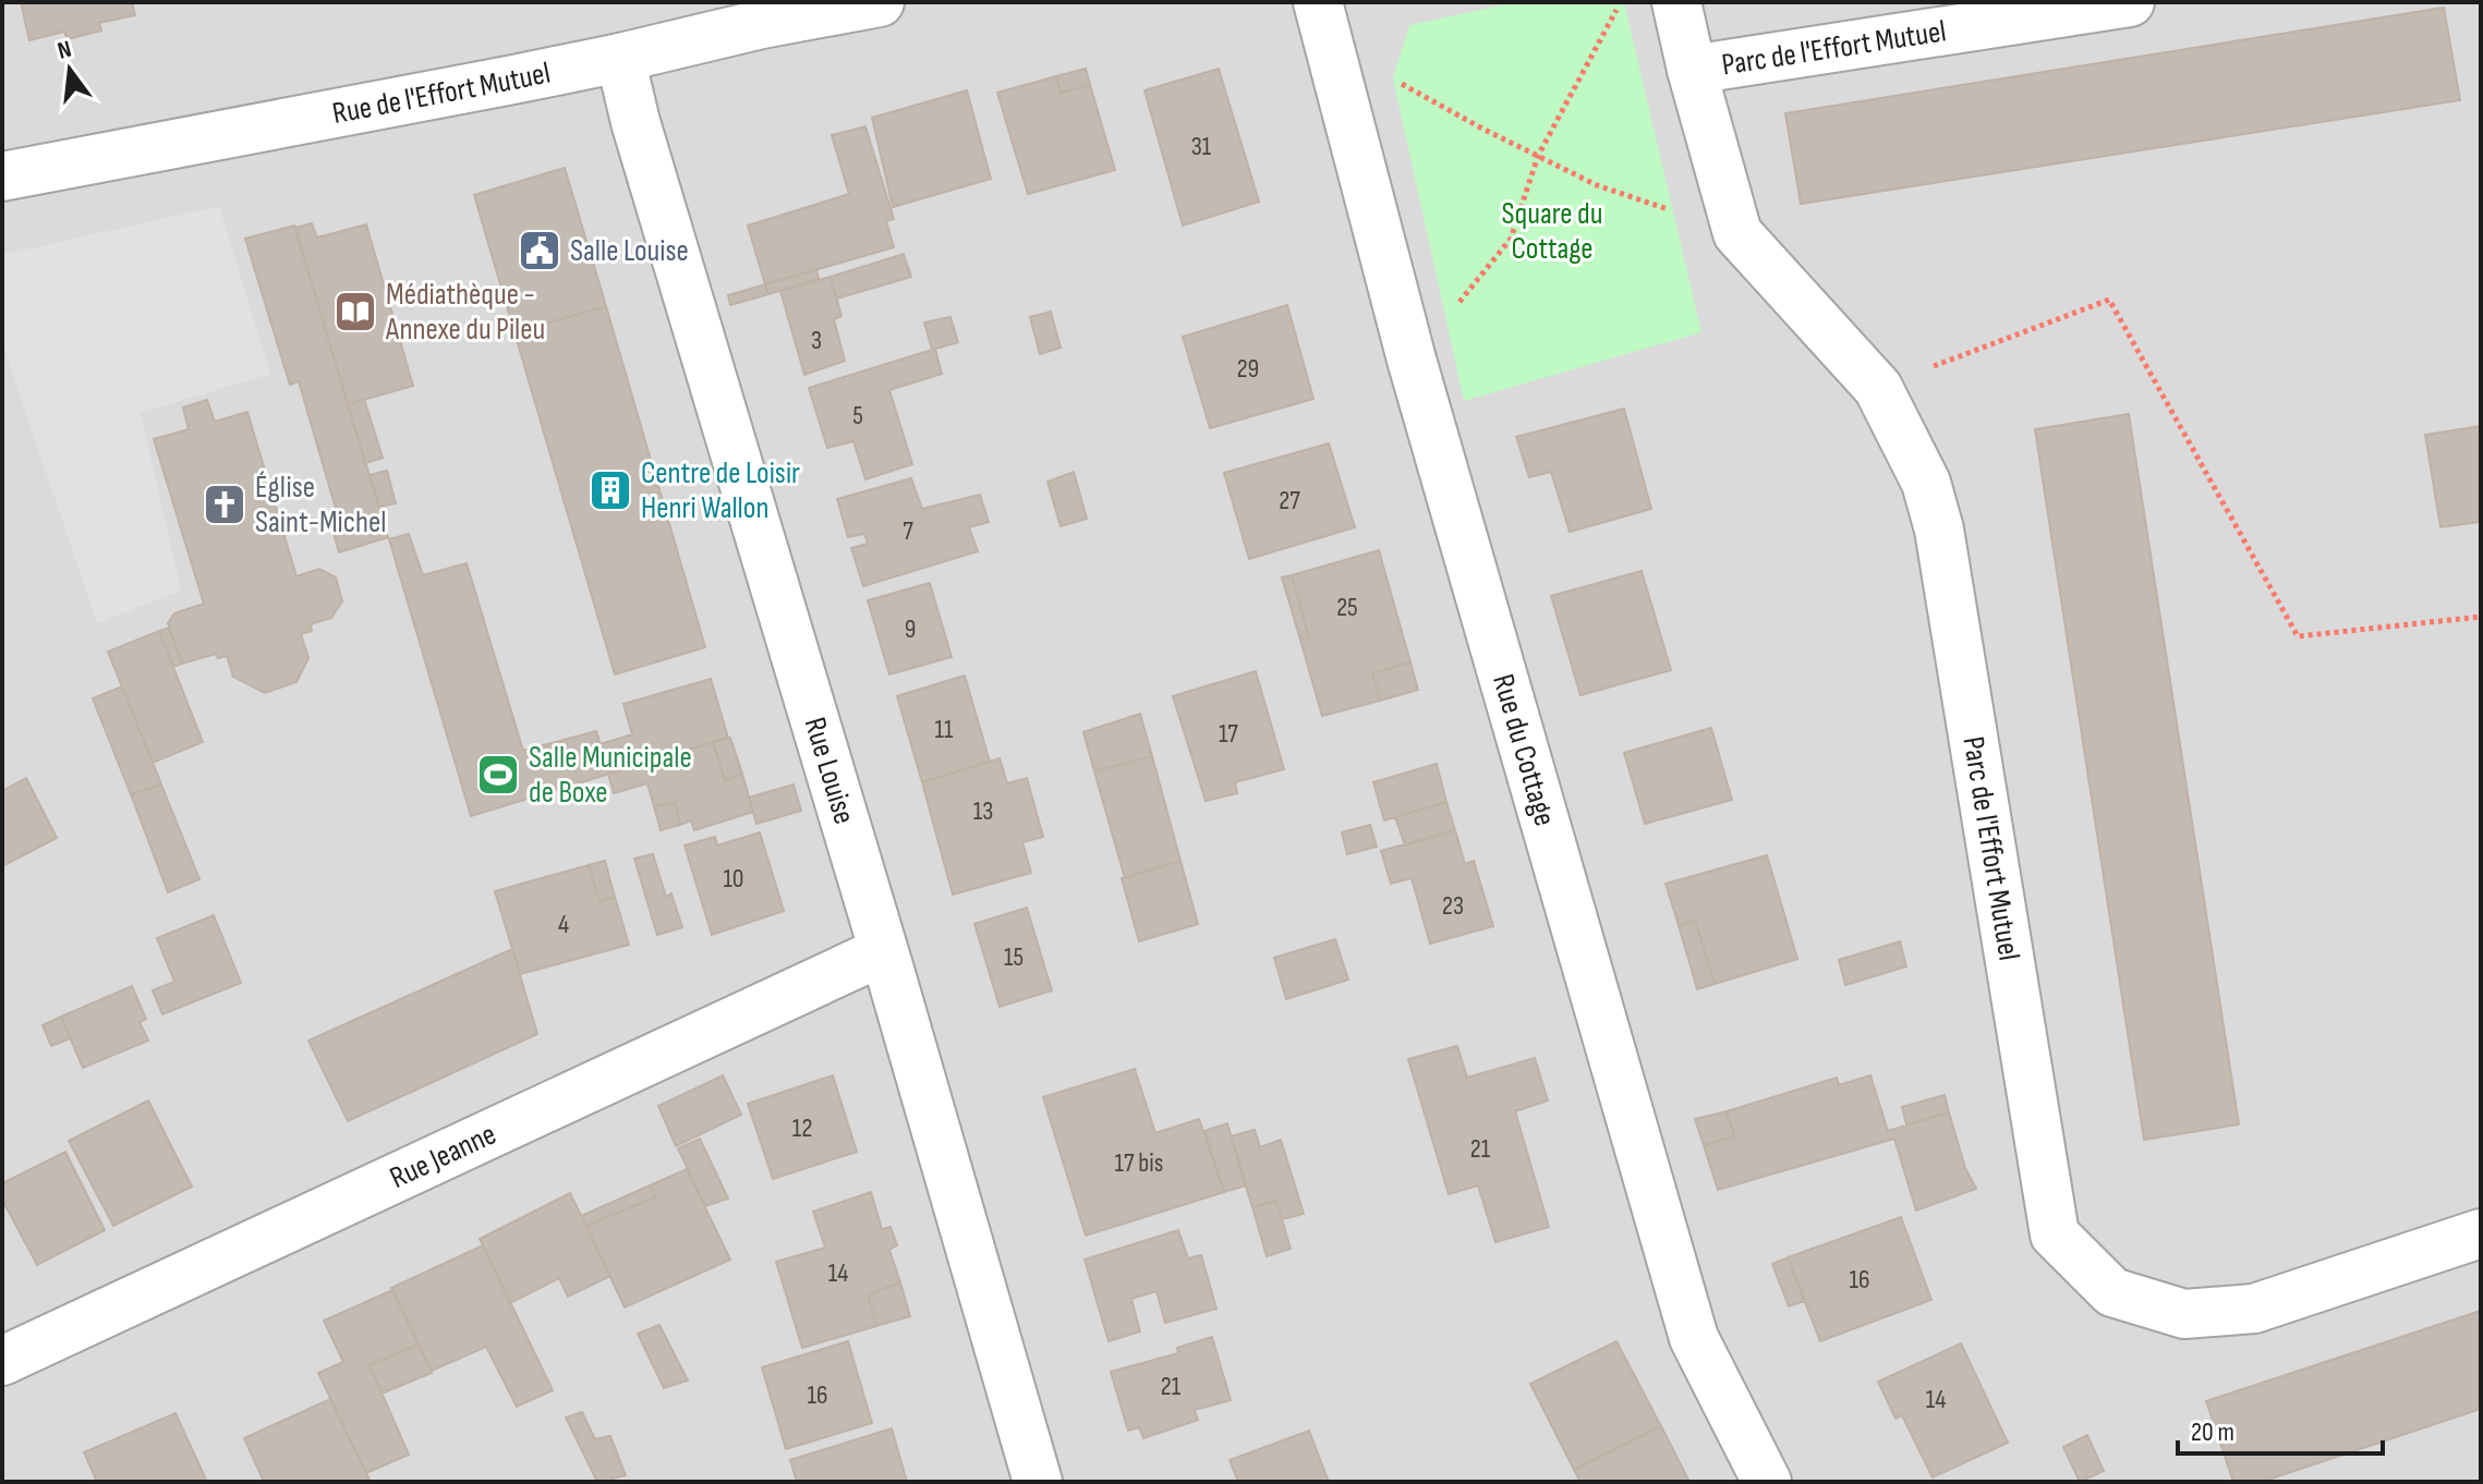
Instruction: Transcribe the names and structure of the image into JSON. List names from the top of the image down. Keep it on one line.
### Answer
{"streets":{"street":["Parc de l'Effort Mutuel","Rue de l'Effort Mutuel","Rue du Cottage","Rue Louise","Rue Jeanne"]},"crossings":[["Rue de l'Effort Mutuel","Rue Louise"],["Rue Louise","Rue Jeanne"]],"parks":["Square du Cottage"],"places":{"public building":["Salle Louise"],"library":["Médiathèque - Annexe du Pileu"],"building":["Centre de Loisir Henri Wallon"],"church":["Église Saint-Michel"],"sports":["Salle Municipale de Boxe"]},"house_numbers":["31","3","29","5","27","7","25","9","11","17","13","10","23","4","15","12","21","17 bis","14","16","21","16","14"],"scale_bar":"20 m","north":"top"}
